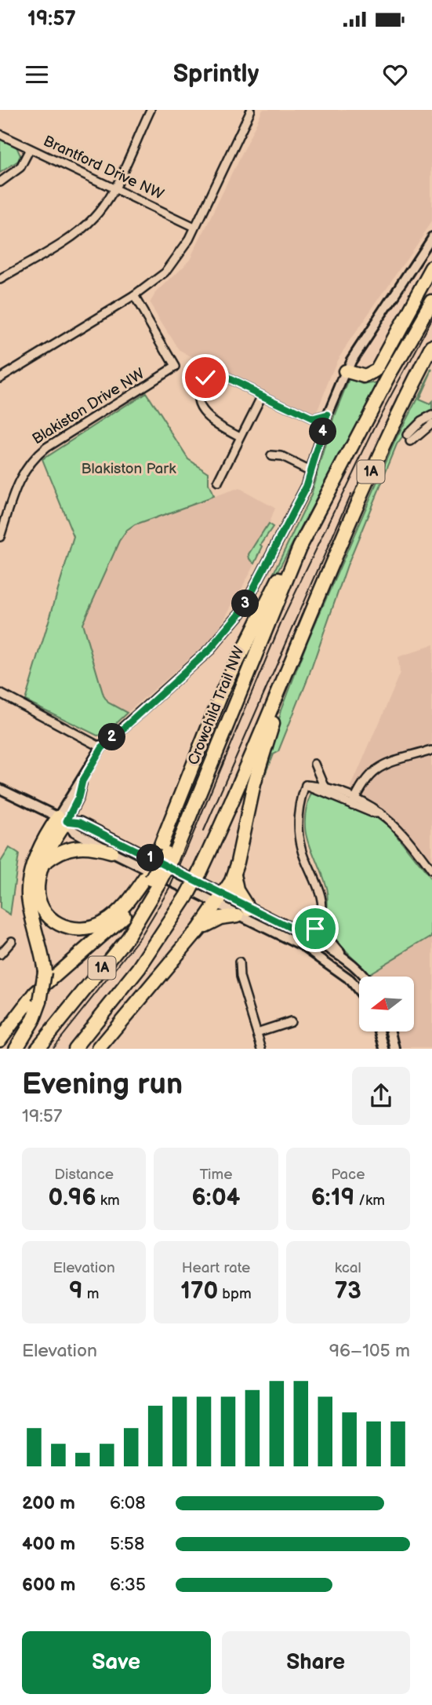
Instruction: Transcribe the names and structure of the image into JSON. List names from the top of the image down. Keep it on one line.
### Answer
{"streets":{"highway":["1A","Crowchild Trail NW"],"street":["Brantford Drive NW","Blakiston Drive NW"]},"parks":["Blakiston Park"],"north":"left","page":{"status":"19:57","header":"Sprintly","pins":["4","3","2","1"],"heading":["Evening run","19:57"],"stats":[["Distance","0.96 km"],["Time","6:04"],["Pace","6:19 /km"],["Elevation","9 m"],["Heart rate","170 bpm"],["kcal","73"]],"chart":["Elevation","96–105 m"],"list":[{"name":"200 m","note":"6:08"},{"name":"400 m","note":"5:58"},{"name":"600 m","note":"6:35"}],"buttons":["Save","Share"]}}
